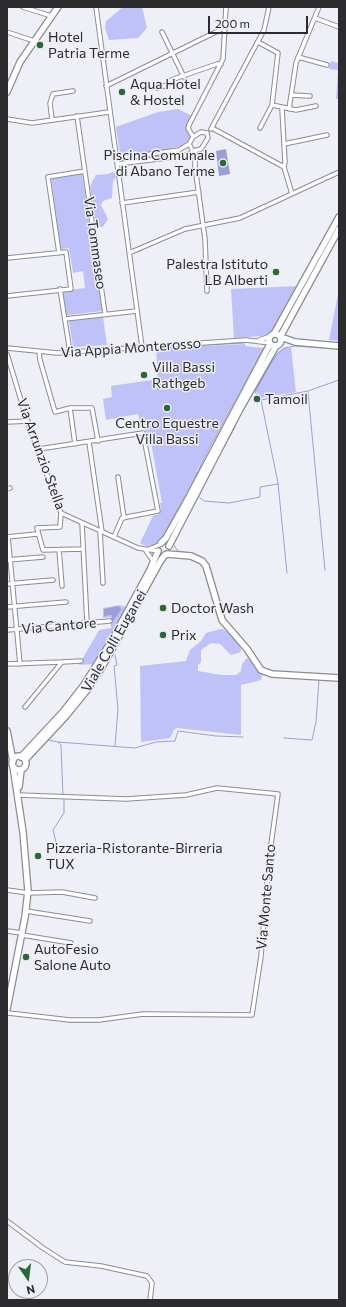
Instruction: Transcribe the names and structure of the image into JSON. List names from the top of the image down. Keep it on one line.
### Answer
{"streets":{"main road":["Viale Colli Euganei"],"street":["Via Tommaseo","Via Appia Monterosso","Via Arrunzio Stella","Via Cantore","Via Monte Santo"]},"crossings":[["Via Appia Monterosso","Viale Colli Euganei"]],"places":["Hotel Patria Terme","Aqua Hotel & Hostel","Piscina Comunale di Abano Terme","Palestra Istituto LB Alberti","Villa Bassi Rathgeb","Tamoil","Centro Equestre Villa Bassi","Doctor Wash","Prix","Pizzeria-Ristorante-Birreria TUX","AutoFesio Salone Auto"],"scale_bar":"200 m","north":"bottom"}
